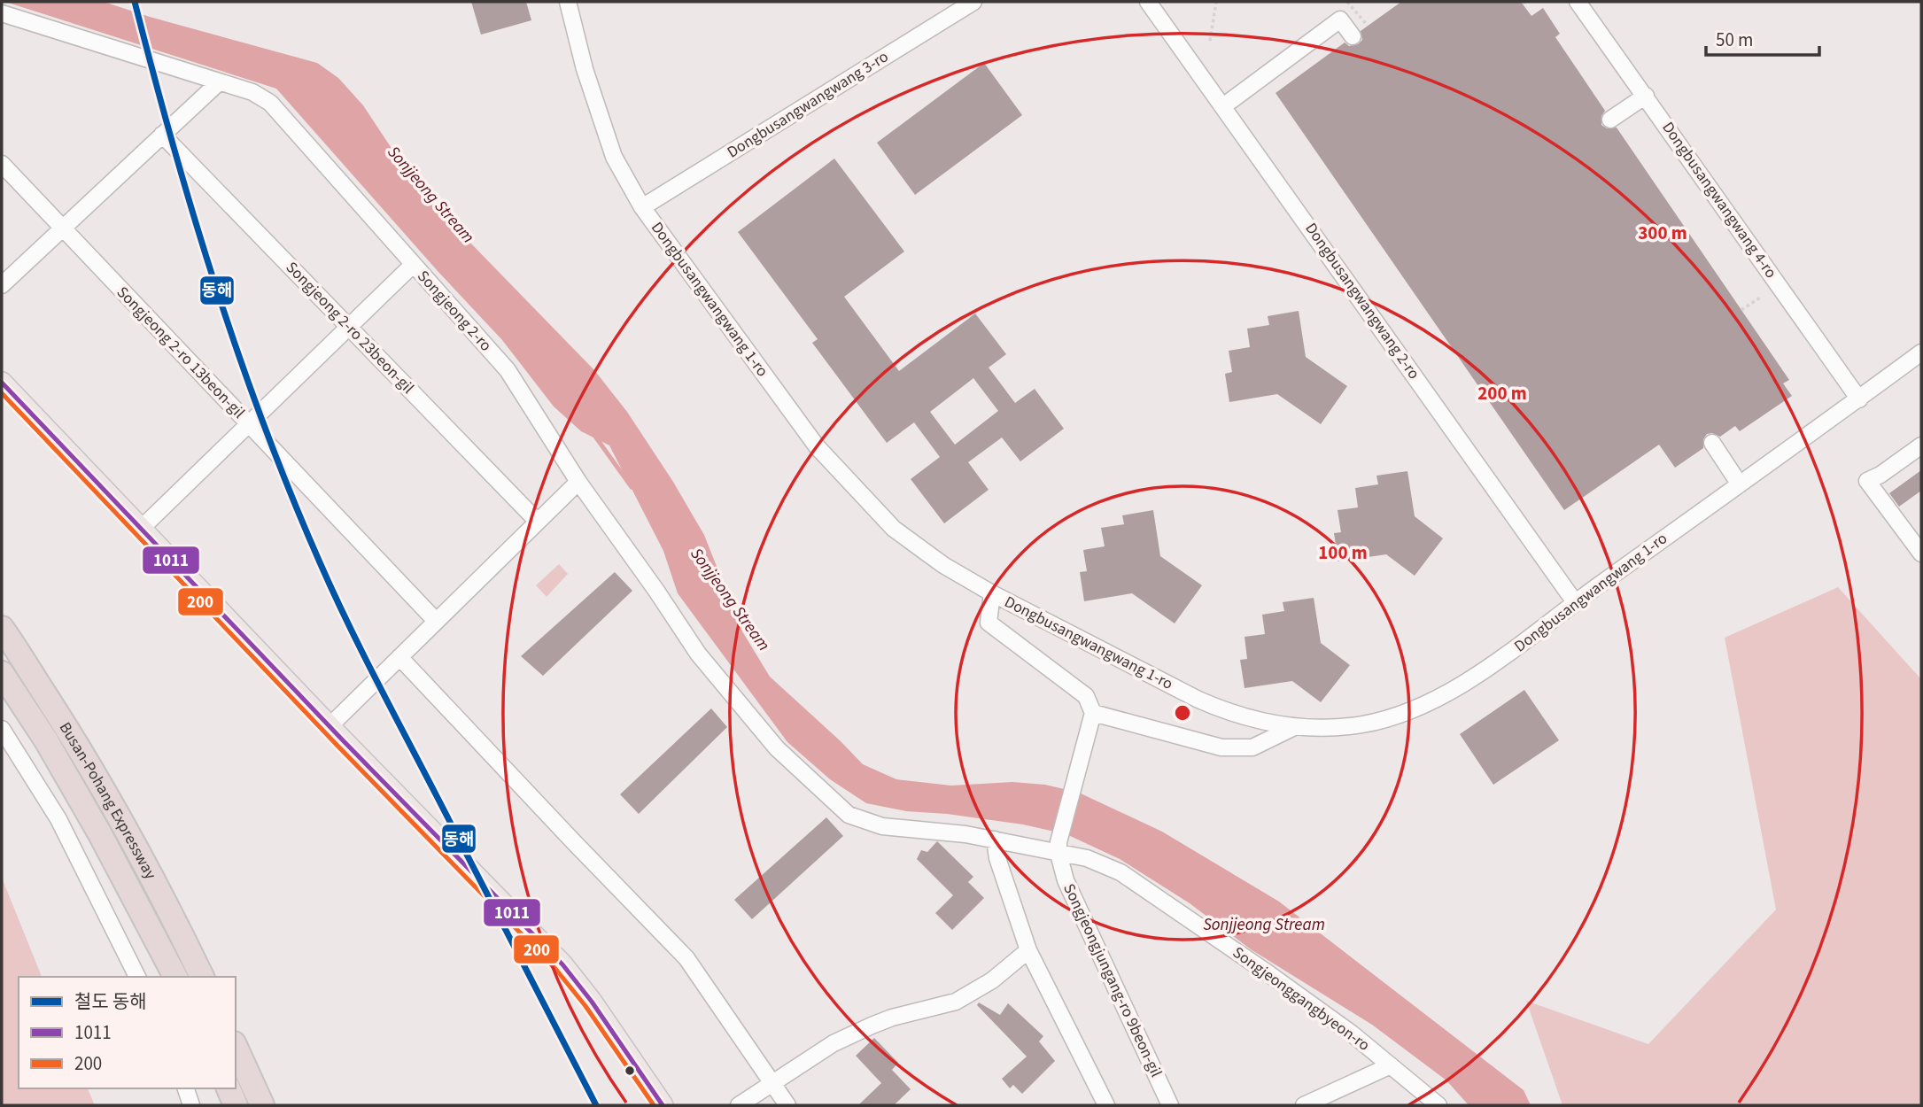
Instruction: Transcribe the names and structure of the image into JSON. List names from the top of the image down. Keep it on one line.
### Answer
{"streets":{"highway":["Busan-Pohang Expressway"],"street":["Dongbusangwangwang 3-ro","Dongbusangwangwang 4-ro","Dongbusangwangwang 1-ro","Dongbusangwangwang 2-ro","Songjeong 2-ro","Songjeong 2-ro 23beon-gil","Songjeong 2-ro 13beon-gil","Songjeongjungang-ro 9beon-gil","Songjeonggangbyeon-ro"]},"crossings":[["Dongbusangwangwang 3-ro","Dongbusangwangwang 1-ro"],["Dongbusangwangwang 4-ro","Dongbusangwangwang 1-ro"],["Dongbusangwangwang 1-ro","Dongbusangwangwang 2-ro"],["Songjeong 2-ro","Songjeonggangbyeon-ro"],["Songjeongjungang-ro 9beon-gil","Songjeonggangbyeon-ro"]],"water":["Sonjjeong Stream"],"lines":["rail line 동해","transit line 1011","transit line 200"],"legend":["철도 동해","1011","200"],"scale_bar":"50 m","rings":["300 m","200 m","100 m"]}
